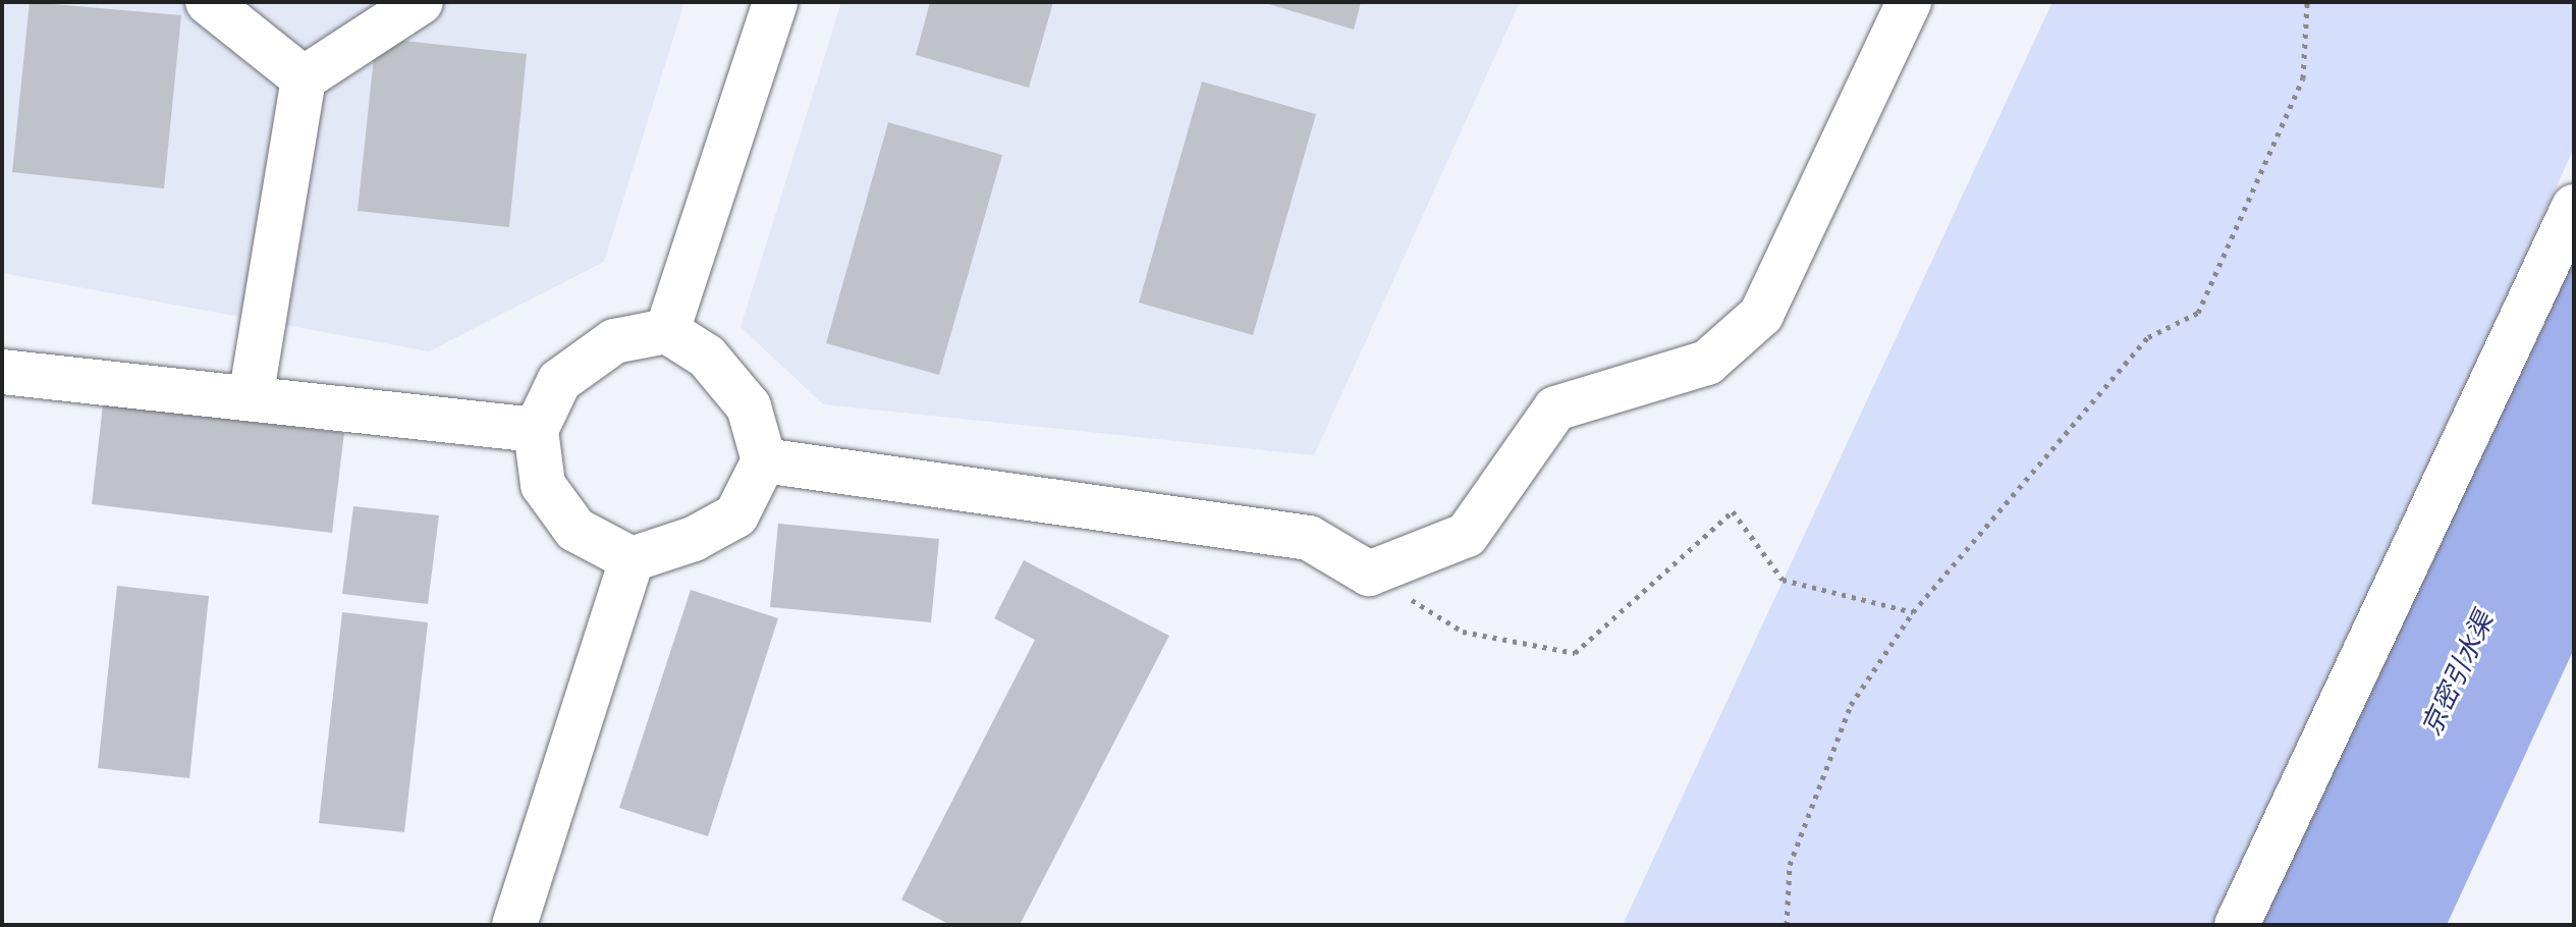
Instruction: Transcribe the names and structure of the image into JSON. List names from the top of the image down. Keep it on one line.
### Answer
{"water":["京密引水渠"]}
